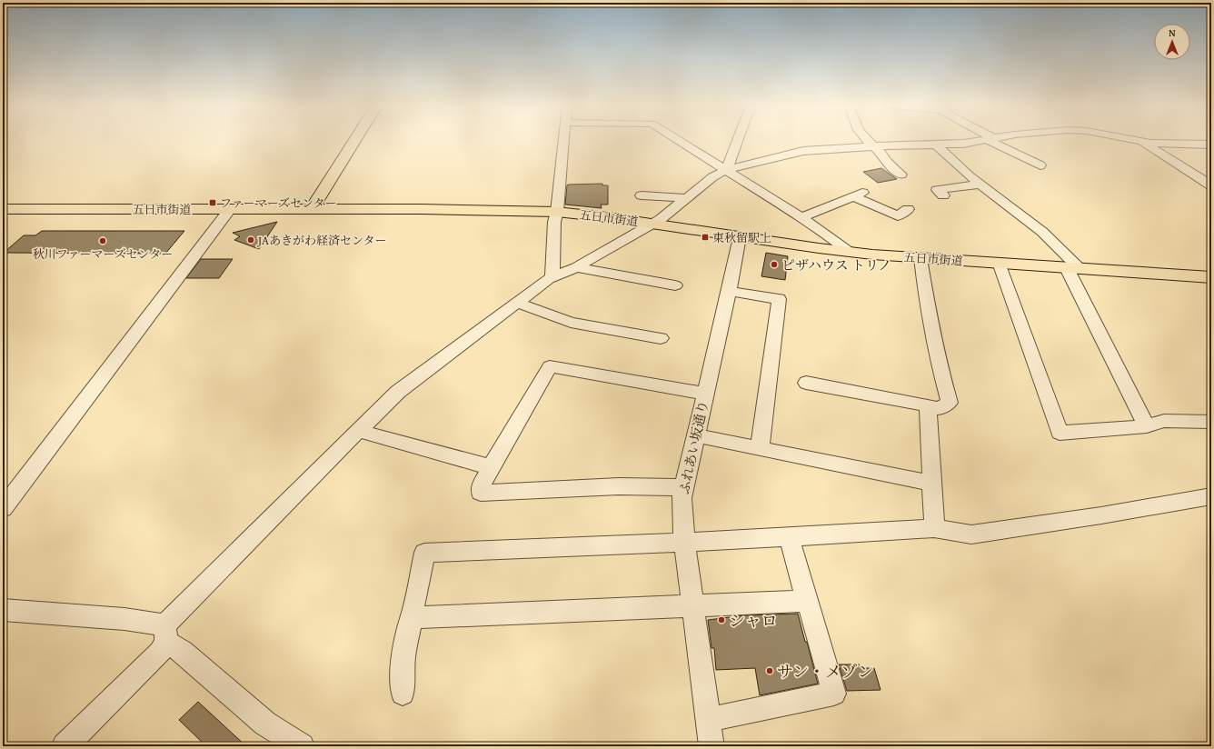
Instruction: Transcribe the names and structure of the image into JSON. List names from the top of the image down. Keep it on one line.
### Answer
{"streets":{"main road":["五日市街道"],"street":["ふれあい坂通り"]},"crossings":[["五日市街道","ふれあい坂通り"]],"places":{"transit":["ファーマーズセンター","東秋留駅上"],"other":["JAあきがわ経済センター","秋川ファーマーズセンター","ピザハウス トリノ","シャロ","サン・メゾン"]},"north":"top"}
